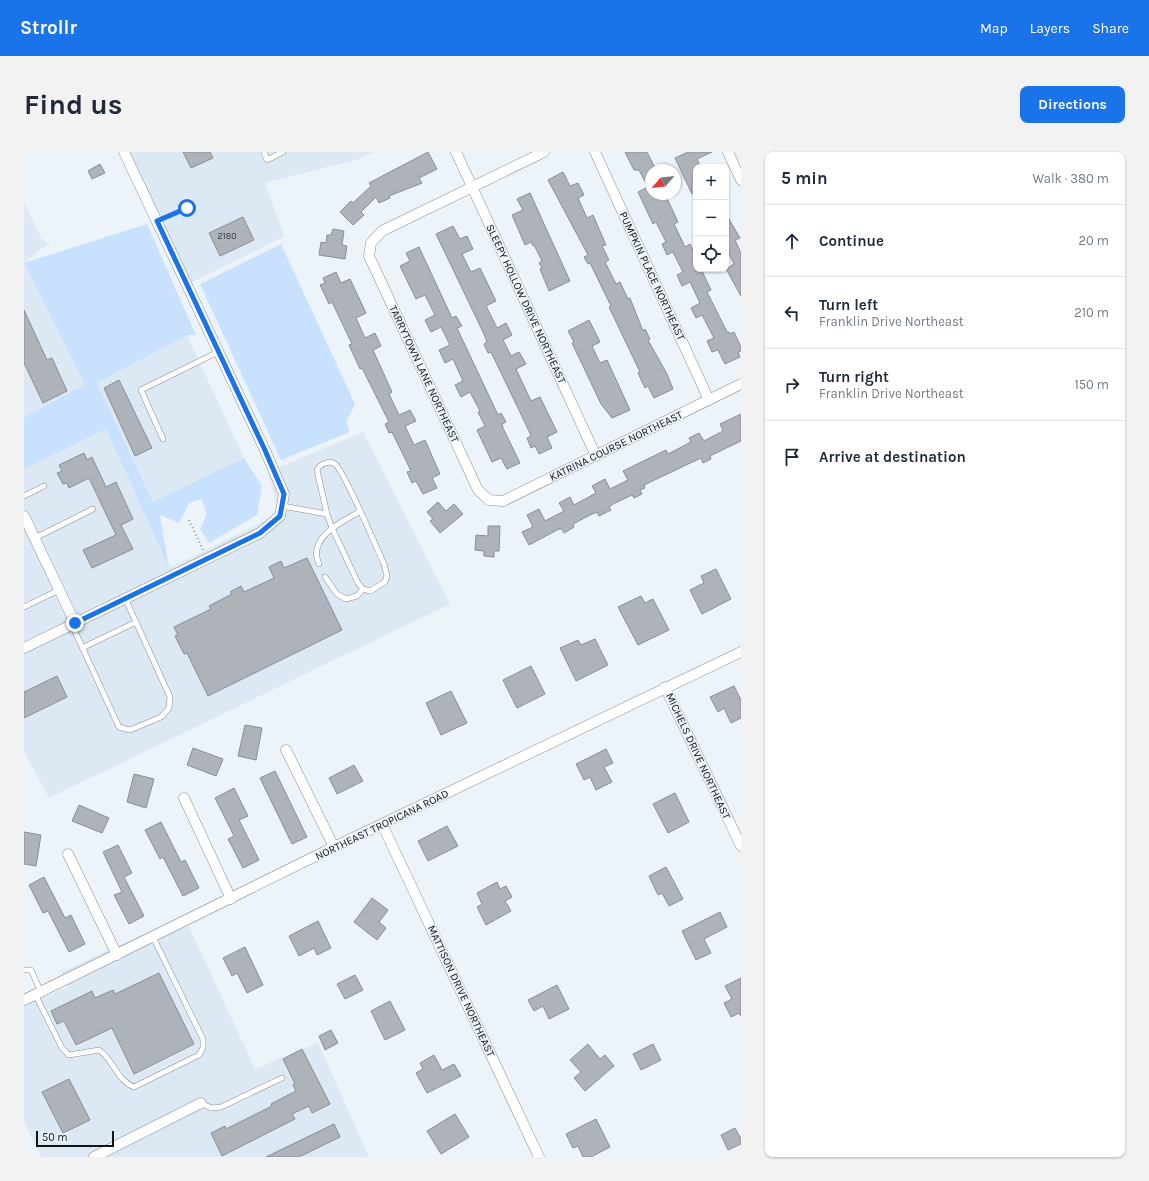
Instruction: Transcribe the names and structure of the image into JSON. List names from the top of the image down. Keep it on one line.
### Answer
{"streets":{"street":["PUMPKIN PLACE NORTHEAST","SLEEPY HOLLOW DRIVE NORTHEAST","TARRYTOWN LANE NORTHEAST","KATRINA COURSE NORTHEAST","MICHELS DRIVE NORTHEAST","NORTHEAST TROPICANA ROAD","MATTISON DRIVE NORTHEAST"]},"crossings":[["PUMPKIN PLACE NORTHEAST","KATRINA COURSE NORTHEAST"],["SLEEPY HOLLOW DRIVE NORTHEAST","TARRYTOWN LANE NORTHEAST"],["SLEEPY HOLLOW DRIVE NORTHEAST","KATRINA COURSE NORTHEAST"],["TARRYTOWN LANE NORTHEAST","KATRINA COURSE NORTHEAST"],["MICHELS DRIVE NORTHEAST","NORTHEAST TROPICANA ROAD"],["NORTHEAST TROPICANA ROAD","MATTISON DRIVE NORTHEAST"]],"house_numbers":["2180"],"scale_bar":"50 m","north":"bottom left","page":{"header":"Strollr","nav":["Map","Layers","Share"],"buttons":"Directions","title":"Find us","heading":["5 min","Walk · 380 m"],"map_buttons":["+","−"],"list":[["Continue","20 m"],["Turn left","Franklin Drive Northeast","210 m"],["Turn right","Franklin Drive Northeast","150 m"],"Arrive at destination"],"scale":"50 m"}}
